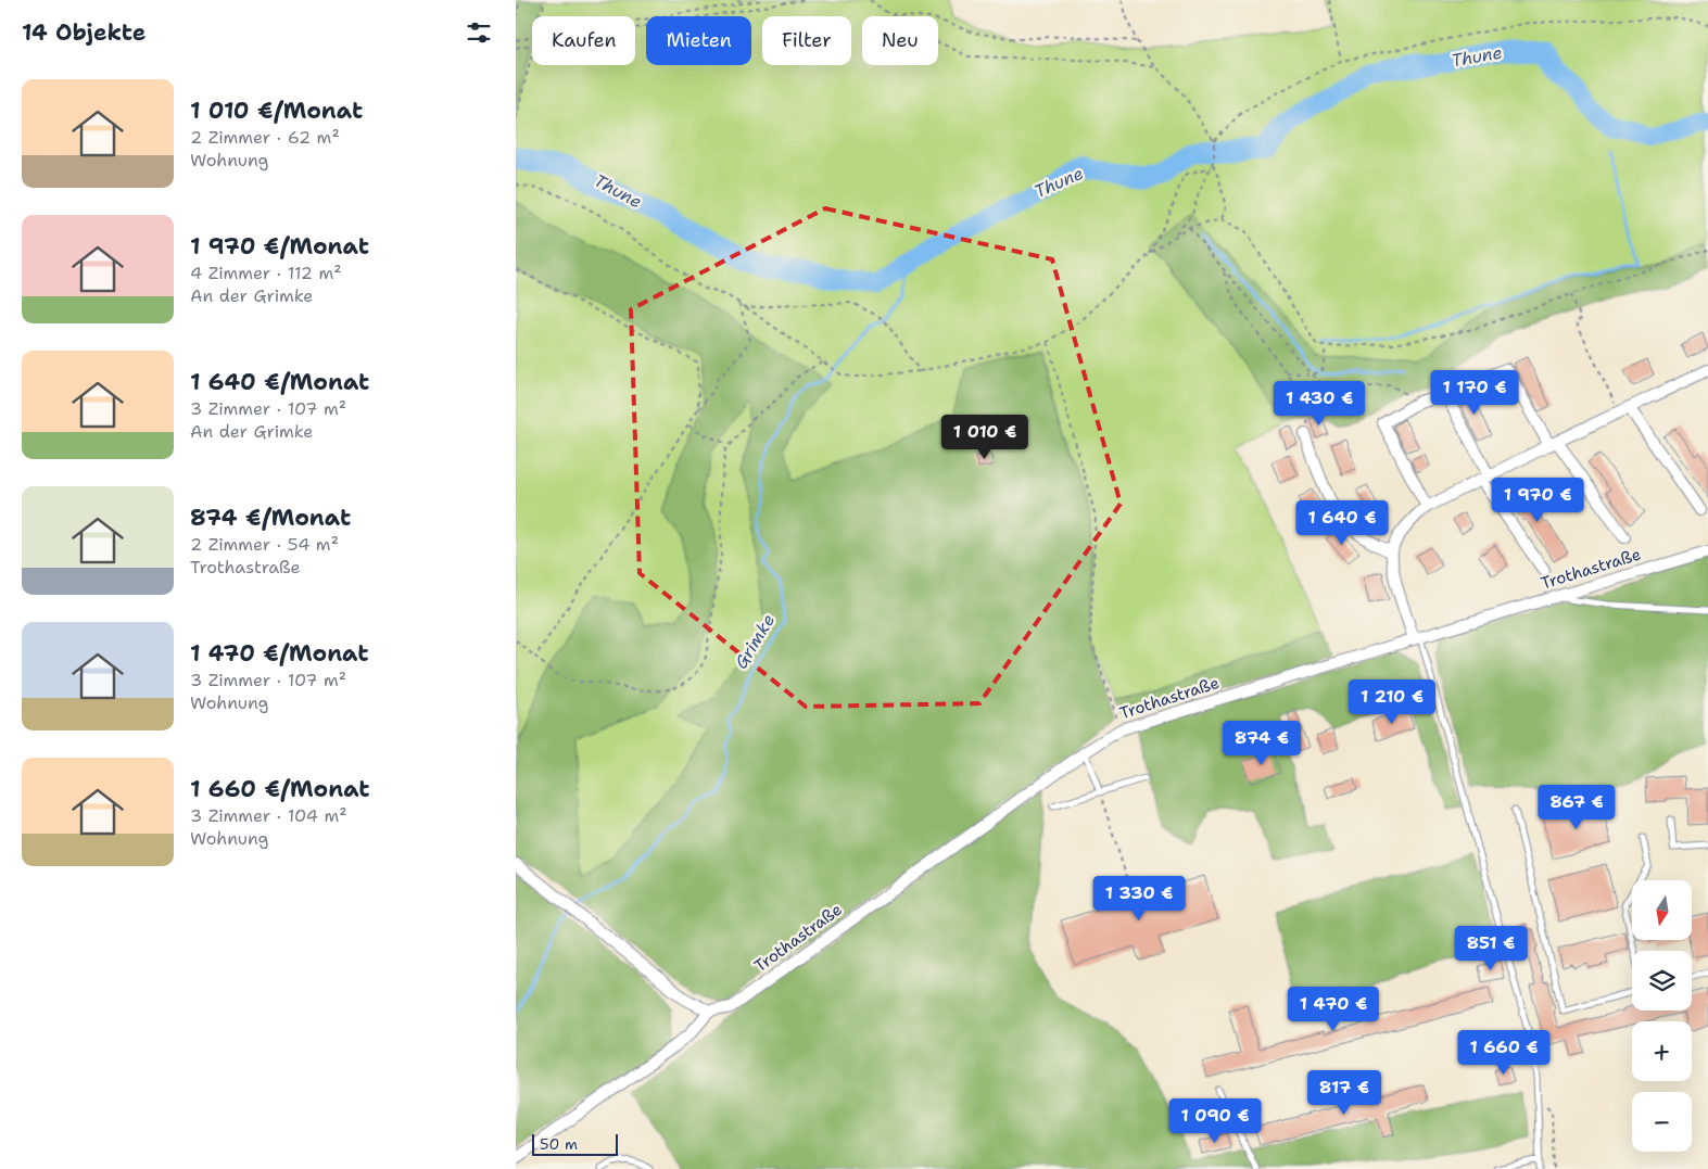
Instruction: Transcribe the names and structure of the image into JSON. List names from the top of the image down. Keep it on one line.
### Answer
{"streets":{"street":["Trothastraße"]},"water":["Thune","Grimke"],"scale_bar":"50 m","north":"bottom","page":{"heading":"14 Objekte","chip":["Kaufen","Mieten","Filter","Neu"],"list":[{"name":"1 010 €/Monat","note":"2 Zimmer · 62 m² · Wohnung"},{"name":"1 970 €/Monat","note":"4 Zimmer · 112 m² · An der Grimke"},{"name":"1 640 €/Monat","note":"3 Zimmer · 107 m² · An der Grimke"},{"name":"874 €/Monat","note":"2 Zimmer · 54 m² · Trothastraße"},{"name":"1 470 €/Monat","note":"3 Zimmer · 107 m² · Wohnung"},{"name":"1 660 €/Monat","note":"3 Zimmer · 104 m² · Wohnung"}],"price":["1 170 €","1 430 €","1 010 €","1 970 €","1 640 €","1 210 €","874 €","867 €","1 330 €","851 €","1 470 €","1 660 €","817 €","1 090 €"],"map_buttons":["+","−"],"scale":"50 m"}}
